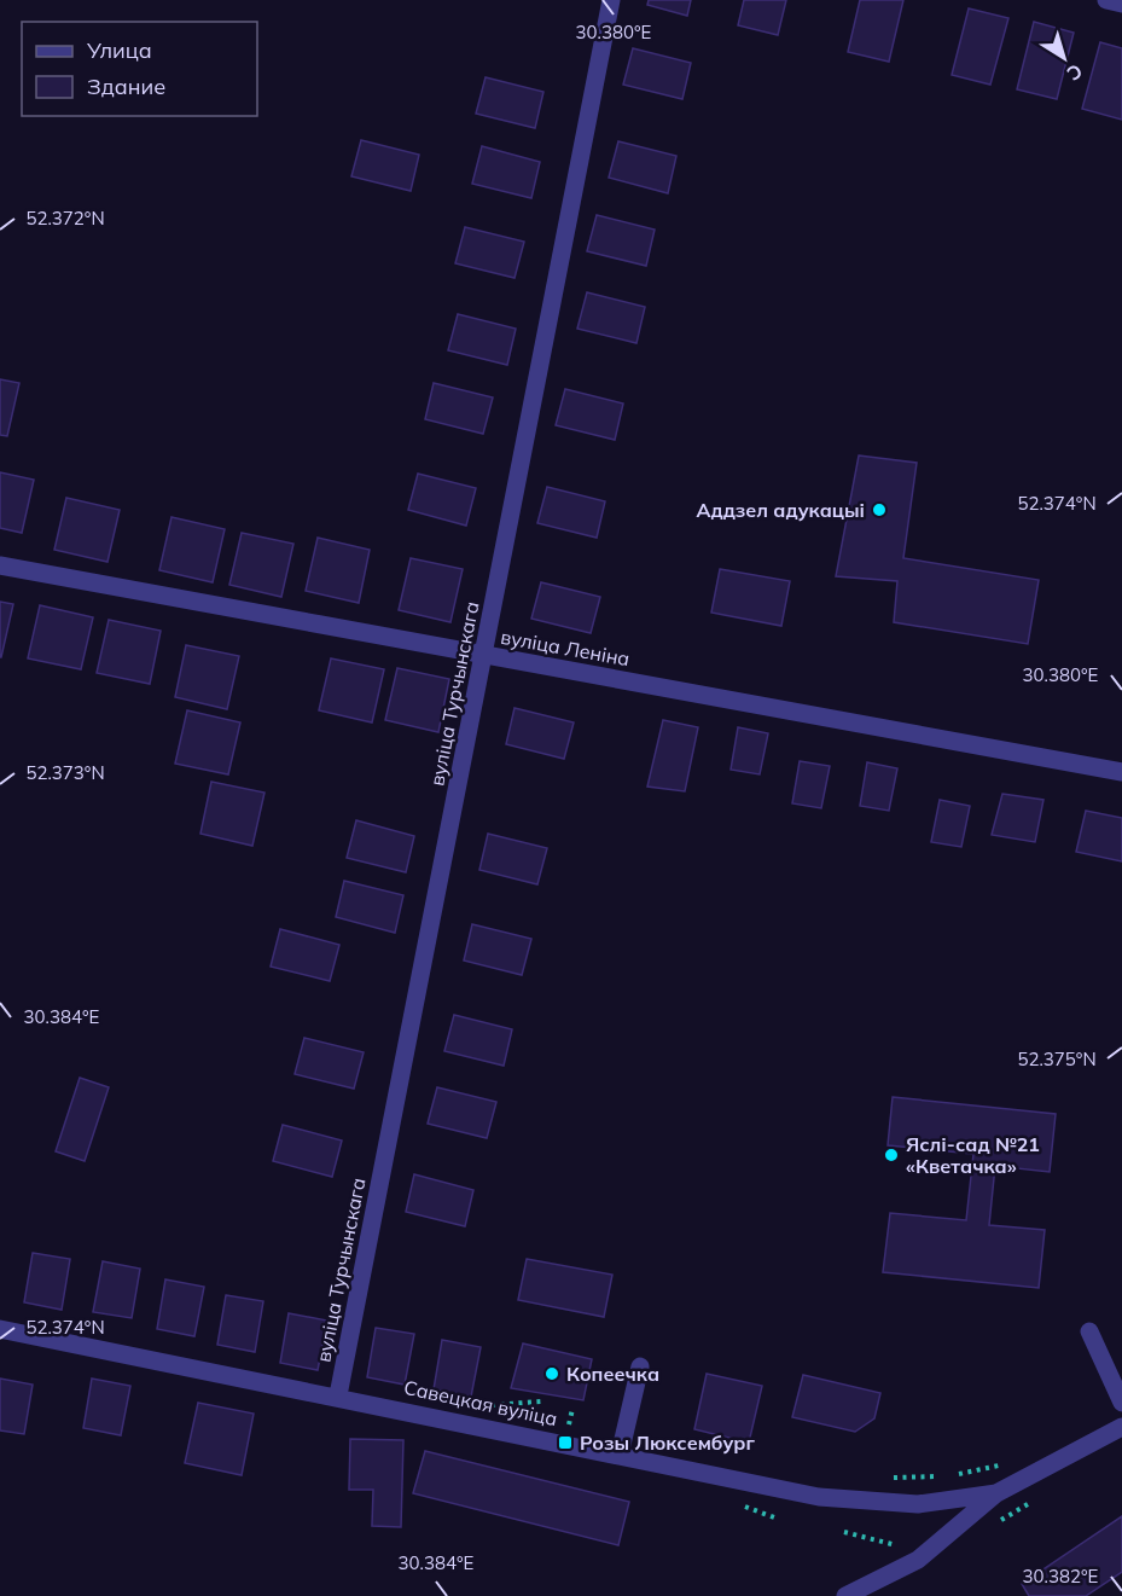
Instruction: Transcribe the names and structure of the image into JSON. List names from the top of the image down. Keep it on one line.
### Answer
{"streets":{"street":["вуліца Леніна","вуліца Турчынскага","Савецкая вуліца"]},"crossings":[["вуліца Леніна","вуліца Турчынскага"],["вуліца Турчынскага","Савецкая вуліца"]],"places":{"other":["Аддзел адукацыі","Яслі-сад №21 «Кветачка»","Копеечка"],"transit":["Розы Люксембург"]},"legend":["Улица","Здание"],"north":"bottom right","coordinates":["30.380°E","52.372°N","52.374°N","52.373°N","30.384°E","52.375°N","30.382°E"]}
